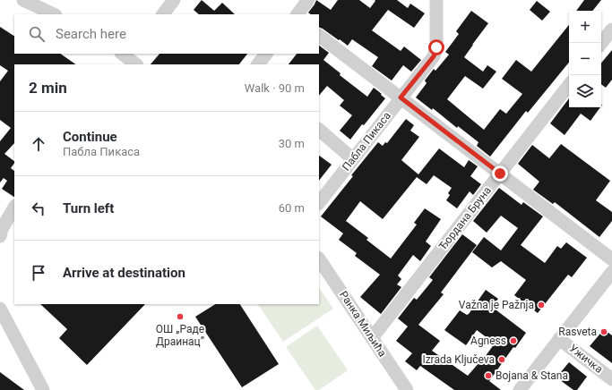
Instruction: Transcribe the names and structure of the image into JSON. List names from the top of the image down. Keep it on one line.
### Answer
{"streets":{"street":["Пабла Пикаса","Ђордана Бруна","Ранка Миљића","Ужичка"]},"crossings":[["Ђордана Бруна","Ранка Миљића"]],"places":["Važna je Pažnja","ОШ „Раде Драинац”","Rasveta","Agness","Izrada Ključeva","Bojana & Stana"],"page":{"map_buttons":["+","−"],"search":"Search here","heading":["2 min","Walk · 90 m"],"list":[["Continue","Пабла Пикаса","30 m"],["Turn left","60 m"],"Arrive at destination"]}}
